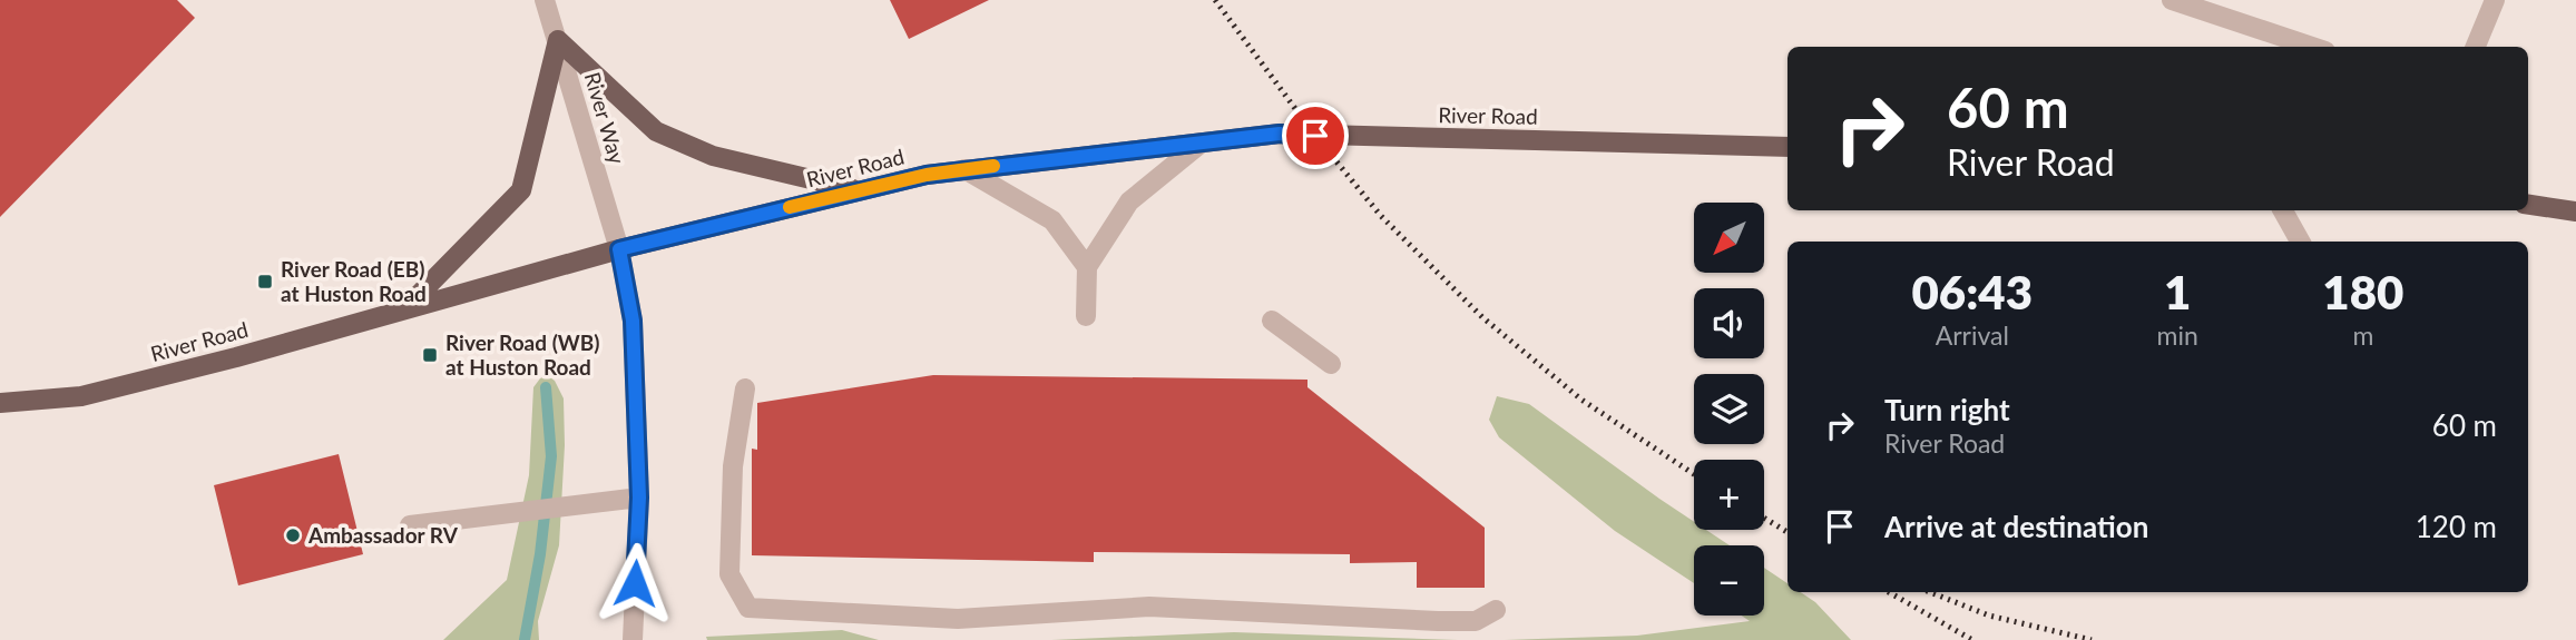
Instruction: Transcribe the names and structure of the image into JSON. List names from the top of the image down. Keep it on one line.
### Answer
{"streets":{"main road":["River Road"],"street":["River Way"]},"crossings":[["River Road","River Way"]],"places":{"transit":["River Road (EB) at Huston Road","River Road (WB) at Huston Road"],"other":["Ambassador RV"]},"north":"bottom left","page":{"turn":["60 m","River Road"],"map_buttons":["+","−"],"eta":["06:43","Arrival","1","min","180","m"],"list":[{"name":"Turn right","note":"River Road","value":"60 m"},{"name":"Arrive at destination","value":"120 m"}]}}
